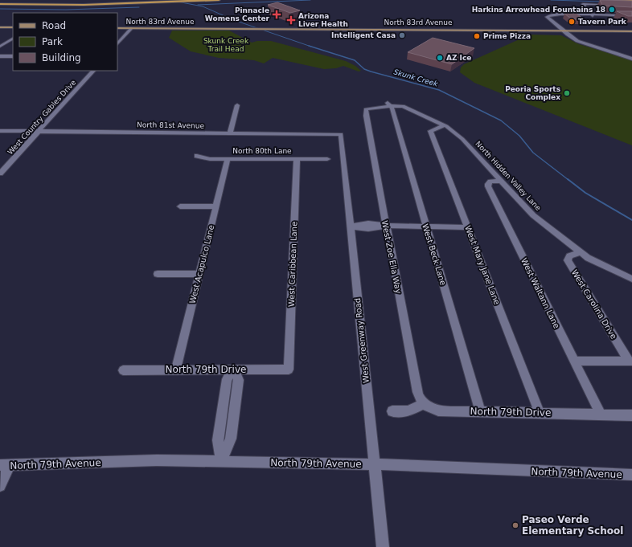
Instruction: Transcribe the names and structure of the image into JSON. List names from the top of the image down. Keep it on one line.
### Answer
{"streets":{"main road":["North 83rd Avenue"],"street":["West Country Gables Drive","North 81st Avenue","North 80th Lane","North Hidden Valley Lane","West Beck Lane","West Zoe Ella Way","West Acapulco Lane","West Caribbean Lane","West Mary Jane Lane","West Waltann Lane","West Carolina Drive","West Greenway Road","North 79th Drive","North 79th Avenue"]},"crossings":[["West Country Gables Drive","North 81st Avenue"],["North 81st Avenue","West Greenway Road"],["North 80th Lane","West Acapulco Lane"],["North 80th Lane","West Caribbean Lane"],["North Hidden Valley Lane","West Beck Lane"],["North Hidden Valley Lane","West Zoe Ella Way"],["North Hidden Valley Lane","West Mary Jane Lane"],["North Hidden Valley Lane","West Waltann Lane"],["North Hidden Valley Lane","West Carolina Drive"],["West Beck Lane","North 79th Drive"],["West Zoe Ella Way","North 79th Drive"],["West Acapulco Lane","North 79th Drive"],["West Caribbean Lane","North 79th Drive"],["West Mary Jane Lane","North 79th Drive"],["West Waltann Lane","North 79th Drive"],["West Greenway Road","North 79th Avenue"]],"water":["Skunk Creek"],"parks":["Skunk Creek Trail Head"],"places":{"other":["Harkins Arrowhead Fountains 18","Tavern Park","Intelligent Casa","Prime Pizza","AZ Ice","Peoria Sports Complex","Paseo Verde Elementary School"],"health":["Pinnacle Womens Center","Arizona Liver Health"]},"legend":["Road","Park","Building"]}
